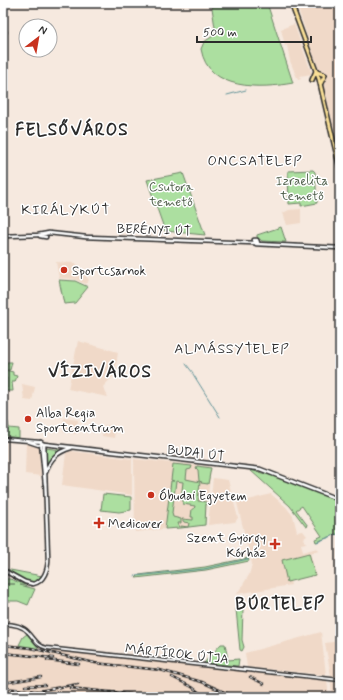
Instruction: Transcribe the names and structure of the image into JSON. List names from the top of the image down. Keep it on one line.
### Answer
{"streets":{"main road":["BERÉNYI ÚT","BUDAI ÚT"],"street":["MÁRTÍROK ÚTJA"]},"districts":["FELSŐVÁROS","ONCSATELEP","KIRÁLYKÚT","ALMÁSSYTELEP","VÍZIVÁROS","BÚRTELEP"],"parks":["Izraelita temető","Csutora temető"],"places":{"other":["Sportcsarnok","Alba Regia Sportcentrum","Óbudai Egyetem"],"health":["Medicover","Szent György Kórház"]},"scale_bar":"500 m","north":"top right"}
